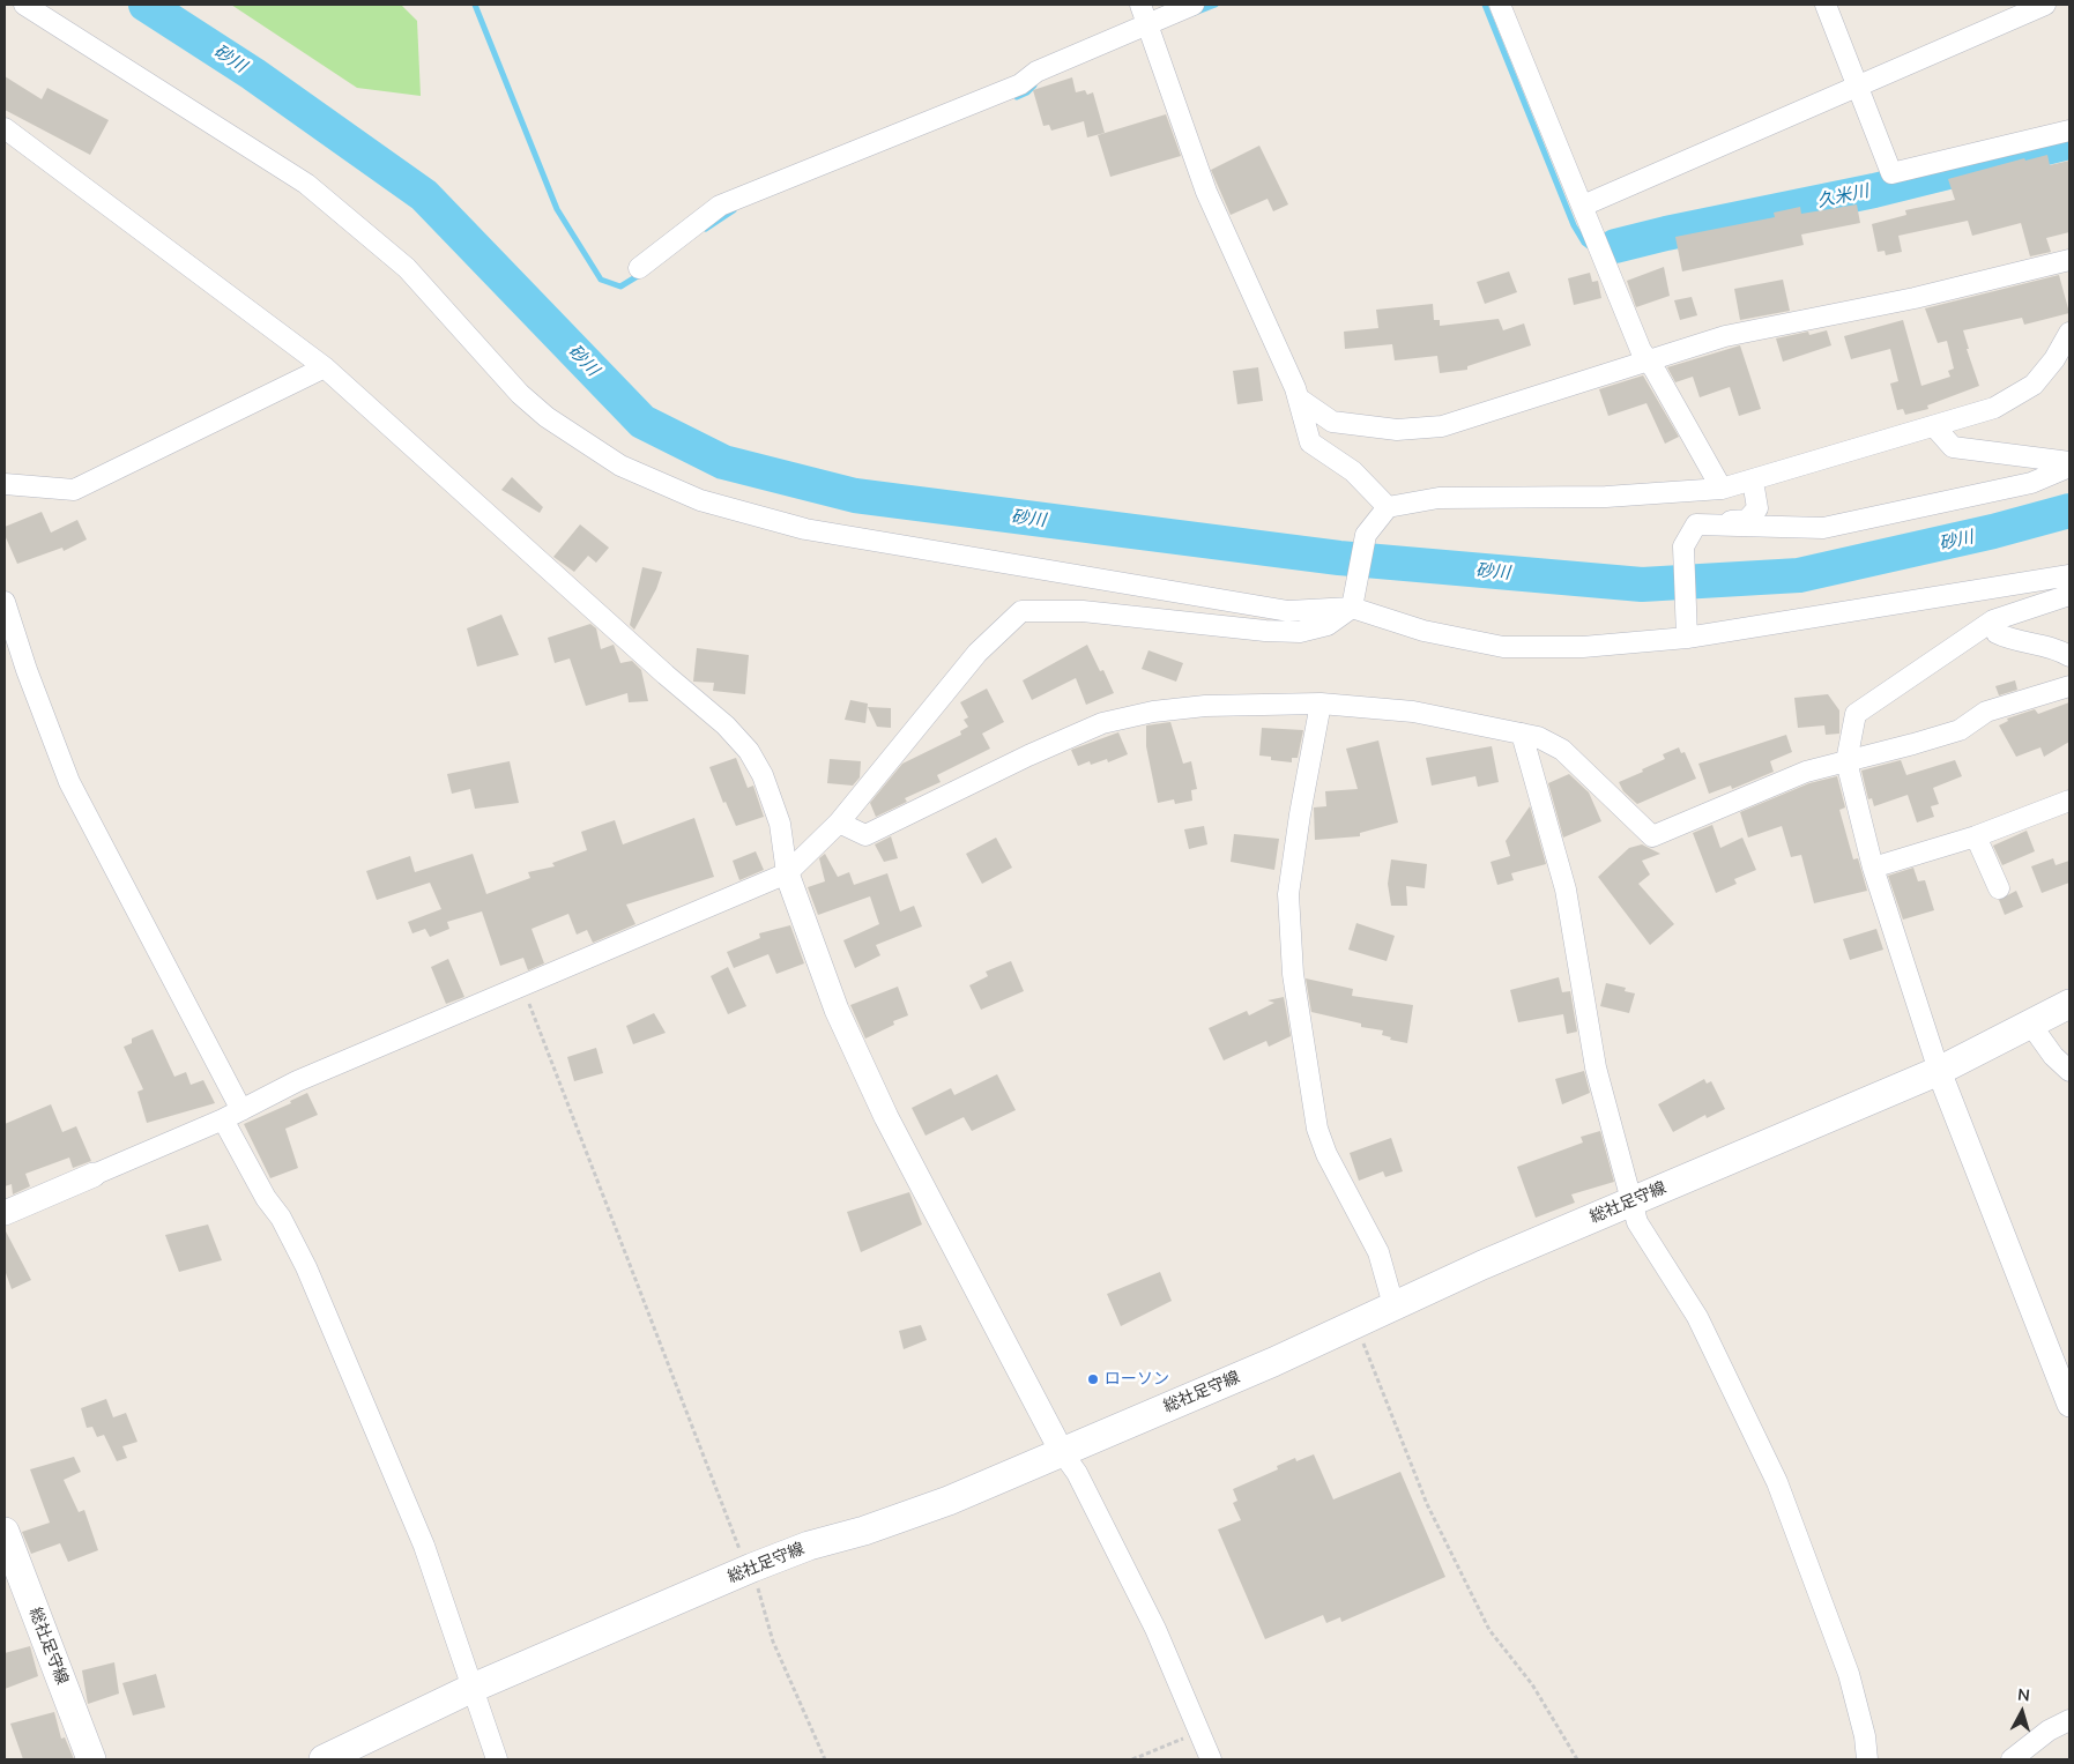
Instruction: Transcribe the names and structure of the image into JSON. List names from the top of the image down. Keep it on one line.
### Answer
{"streets":{"main road":["総社足守線"]},"water":["砂川","久米川"],"places":["ローソン"],"north":"top"}
